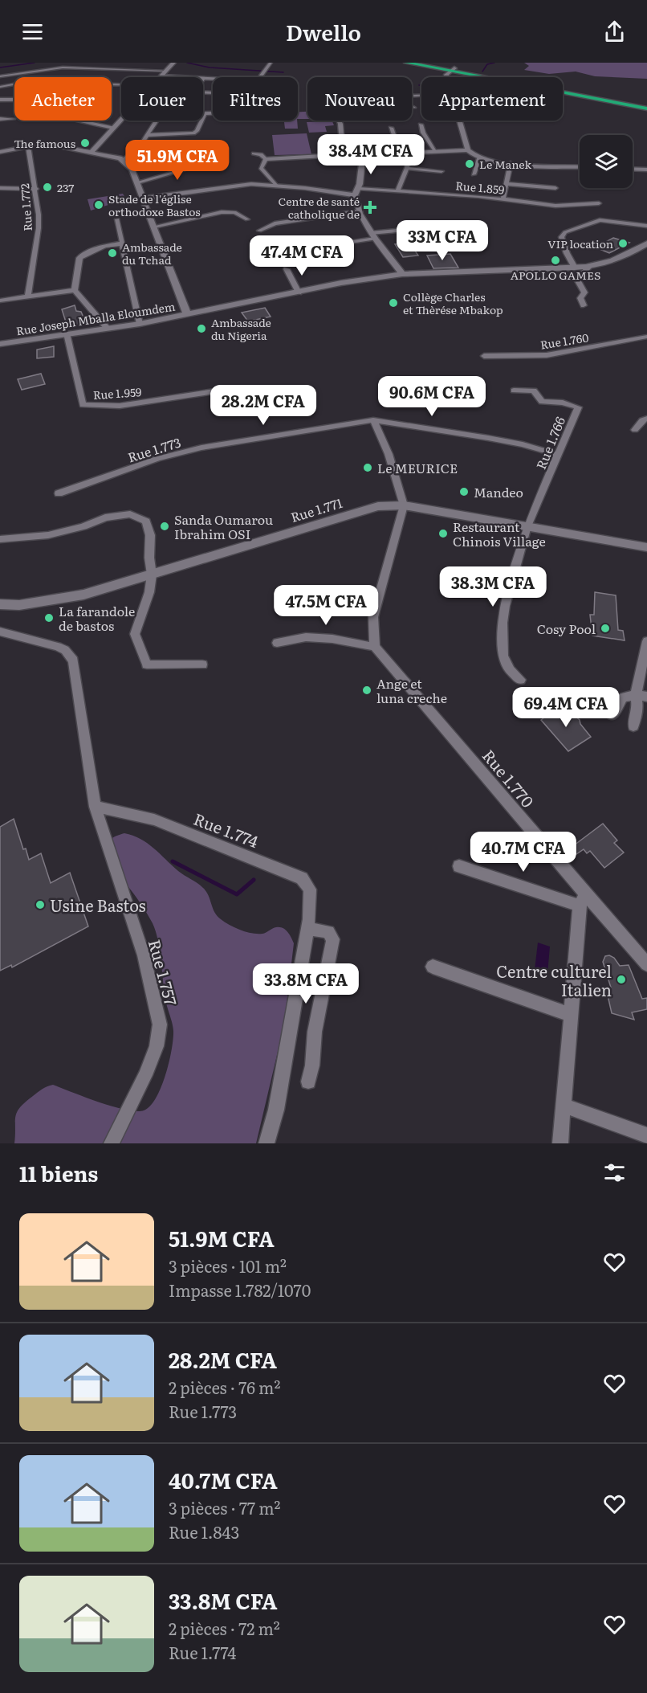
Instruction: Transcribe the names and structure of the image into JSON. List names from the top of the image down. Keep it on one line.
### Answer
{"streets":{"street":["Rue 1.859","Rue 1.772","Rue Joseph Mballa Eloumdem","Rue 1.760","Rue 1.959","Rue 1.766","Rue 1.773","Rue 1.771","Rue 1.770","Rue 1.774","Rue 1.757"]},"crossings":[["Rue Joseph Mballa Eloumdem","Rue 1.959"],["Rue 1.766","Rue 1.773"],["Rue 1.766","Rue 1.771"],["Rue 1.774","Rue 1.757"]],"places":{"other":["The famous","Le Manek","237","Stade de l'église orthodoxe Bastos","VIP location","Ambassade du Tchad","APOLLO GAMES","Collège Charles et Thèrése Mbakop","Ambassade du Nigeria","Le MEURICE","Mandeo","Sanda Oumarou Ibrahim OSI","Restaurant Chinois Village","La farandole de bastos","Cosy Pool","Ange et luna creche","Usine Bastos","Centre culturel Italien"],"health":["Centre de santé catholique de"]},"page":{"header":"Dwello","chip":["Acheter","Louer","Filtres","Nouveau","Appartement"],"price":["38.4M CFA","51.9M CFA","33M CFA","47.4M CFA","90.6M CFA","28.2M CFA","38.3M CFA","47.5M CFA","69.4M CFA","40.7M CFA","33.8M CFA"],"heading":"11 biens","list":[{"name":"51.9M CFA","note":"3 pièces · 101 m² · Impasse 1.782/1070"},{"name":"28.2M CFA","note":"2 pièces · 76 m² · Rue 1.773"},{"name":"40.7M CFA","note":"3 pièces · 77 m² · Rue 1.843"},{"name":"33.8M CFA","note":"2 pièces · 72 m² · Rue 1.774"}]}}
